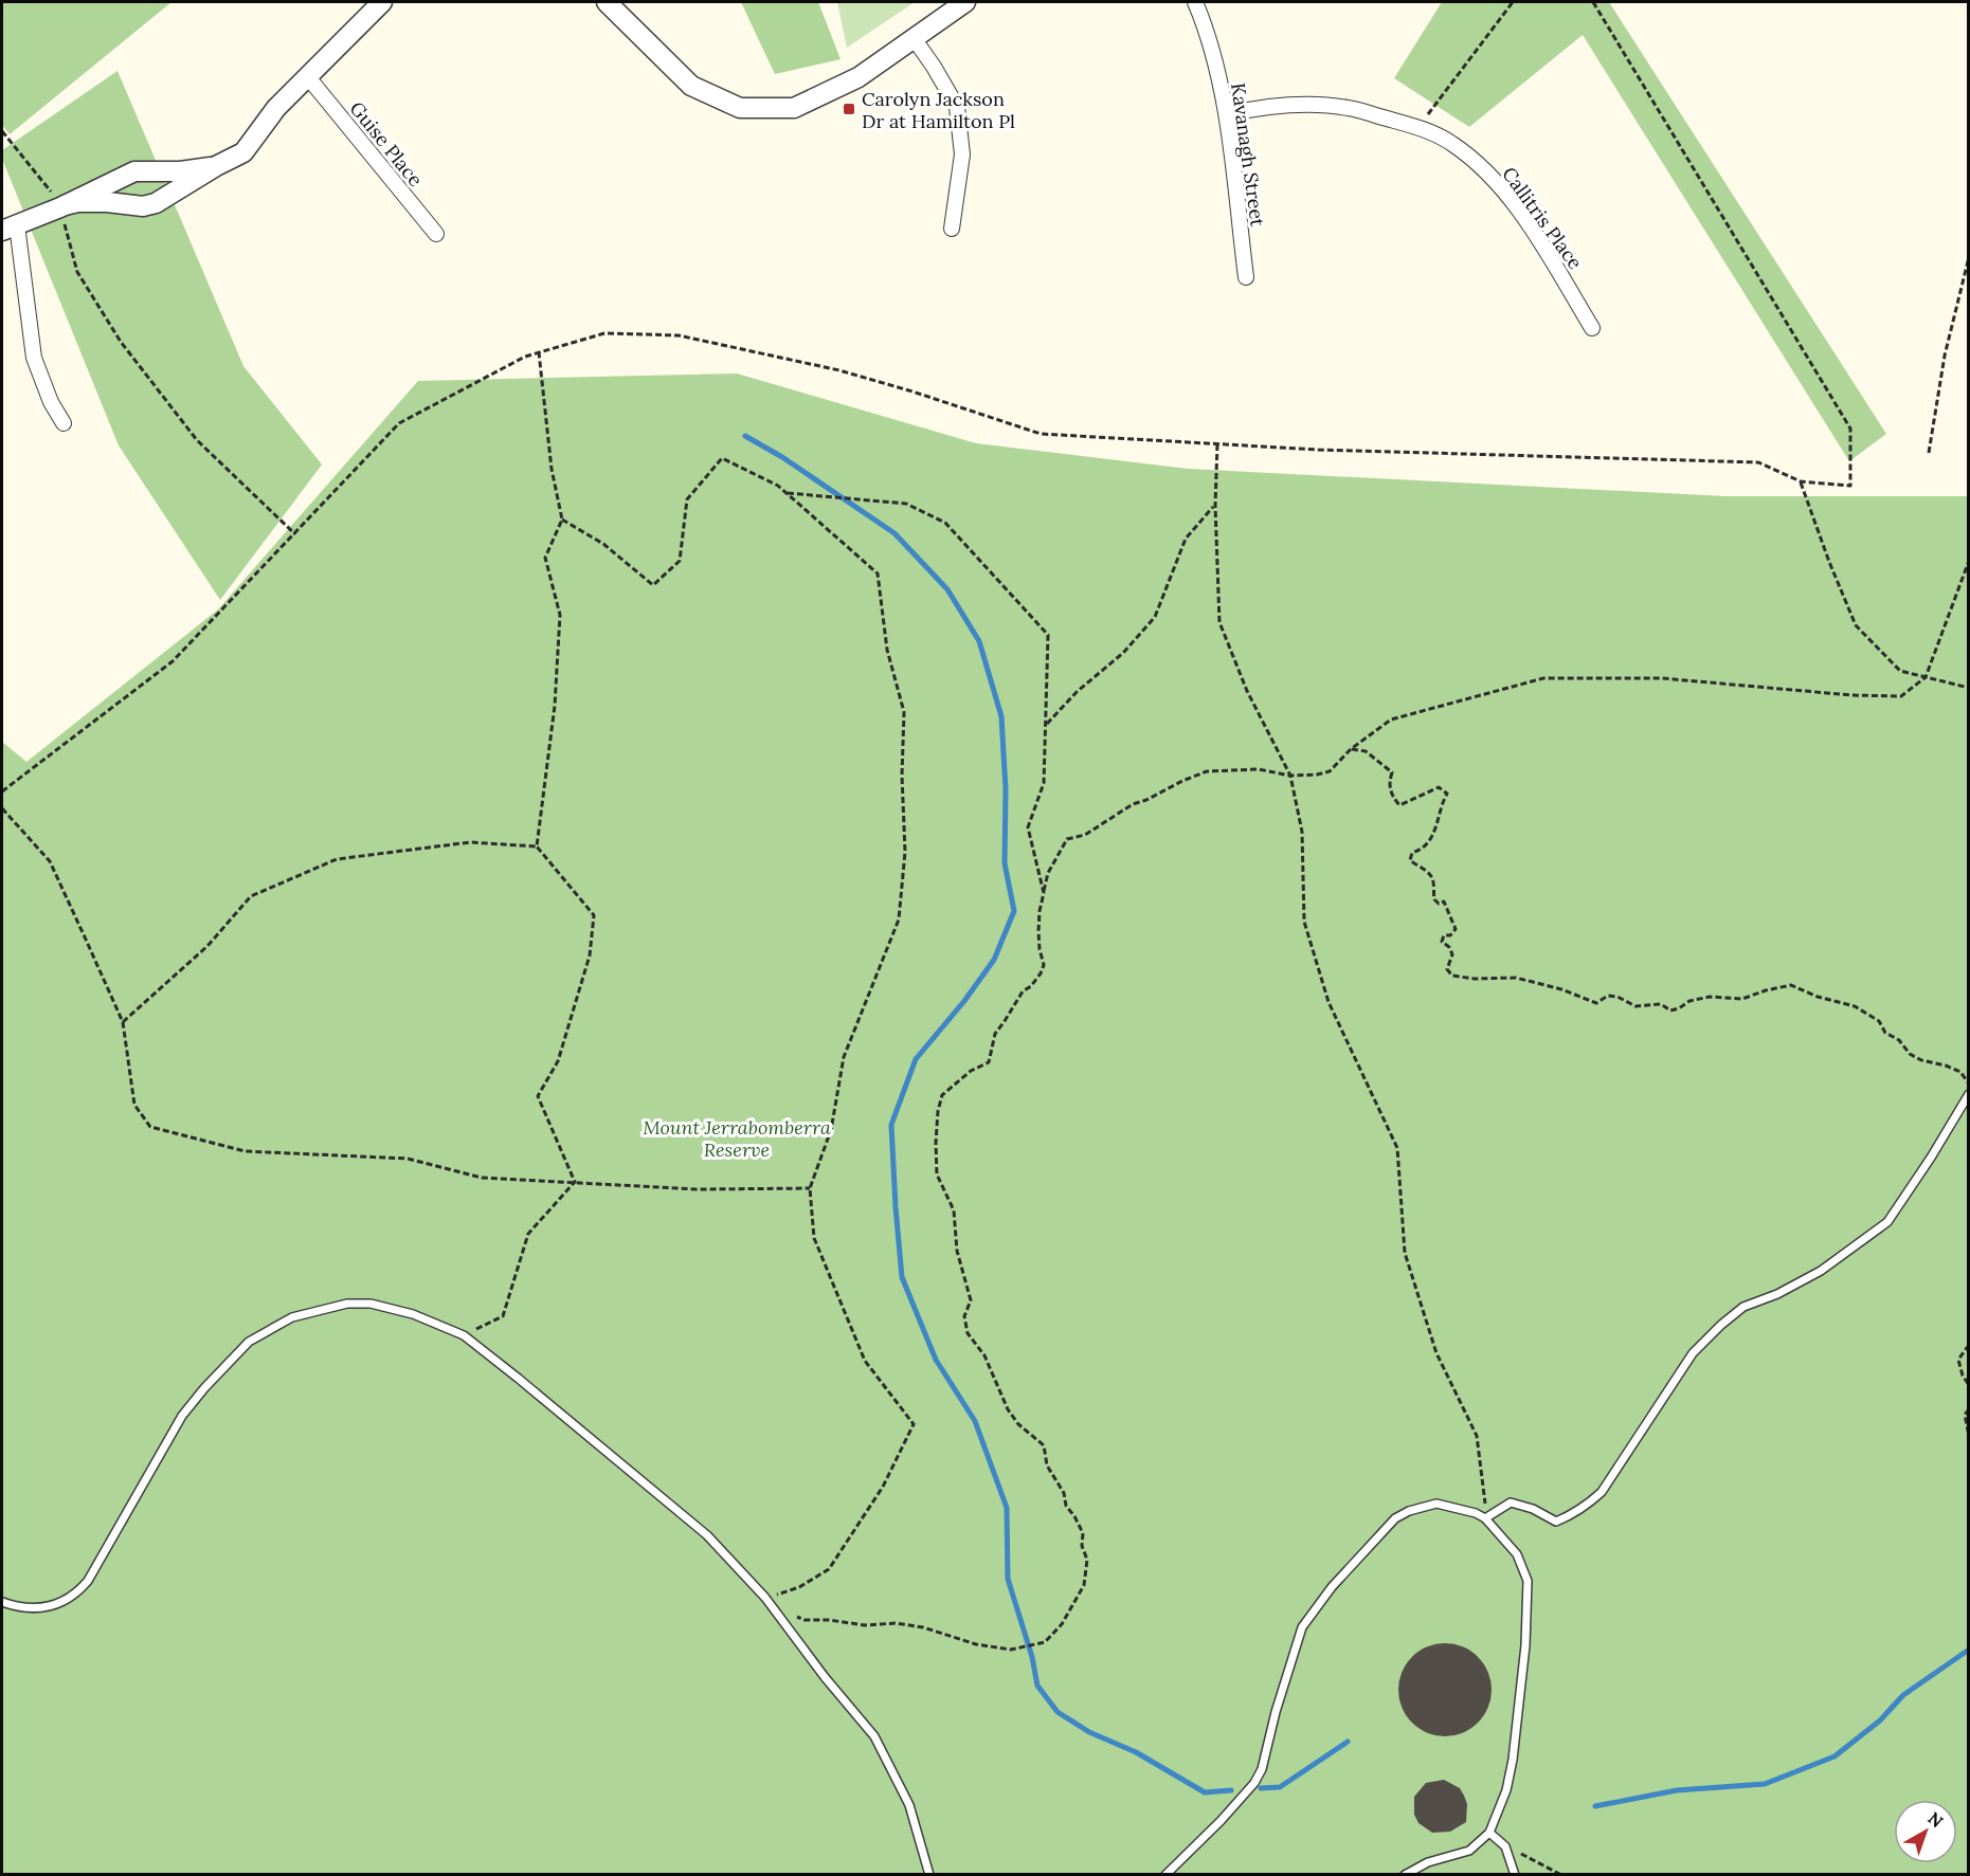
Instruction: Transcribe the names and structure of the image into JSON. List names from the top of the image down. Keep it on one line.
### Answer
{"streets":{"street":["Guise Place","Kavanagh Street","Callitris Place"]},"crossings":[["Kavanagh Street","Callitris Place"]],"parks":["Mount Jerrabomberra Reserve"],"places":{"transit":["Carolyn Jackson Dr at Hamilton Pl"]},"north":"top right"}
